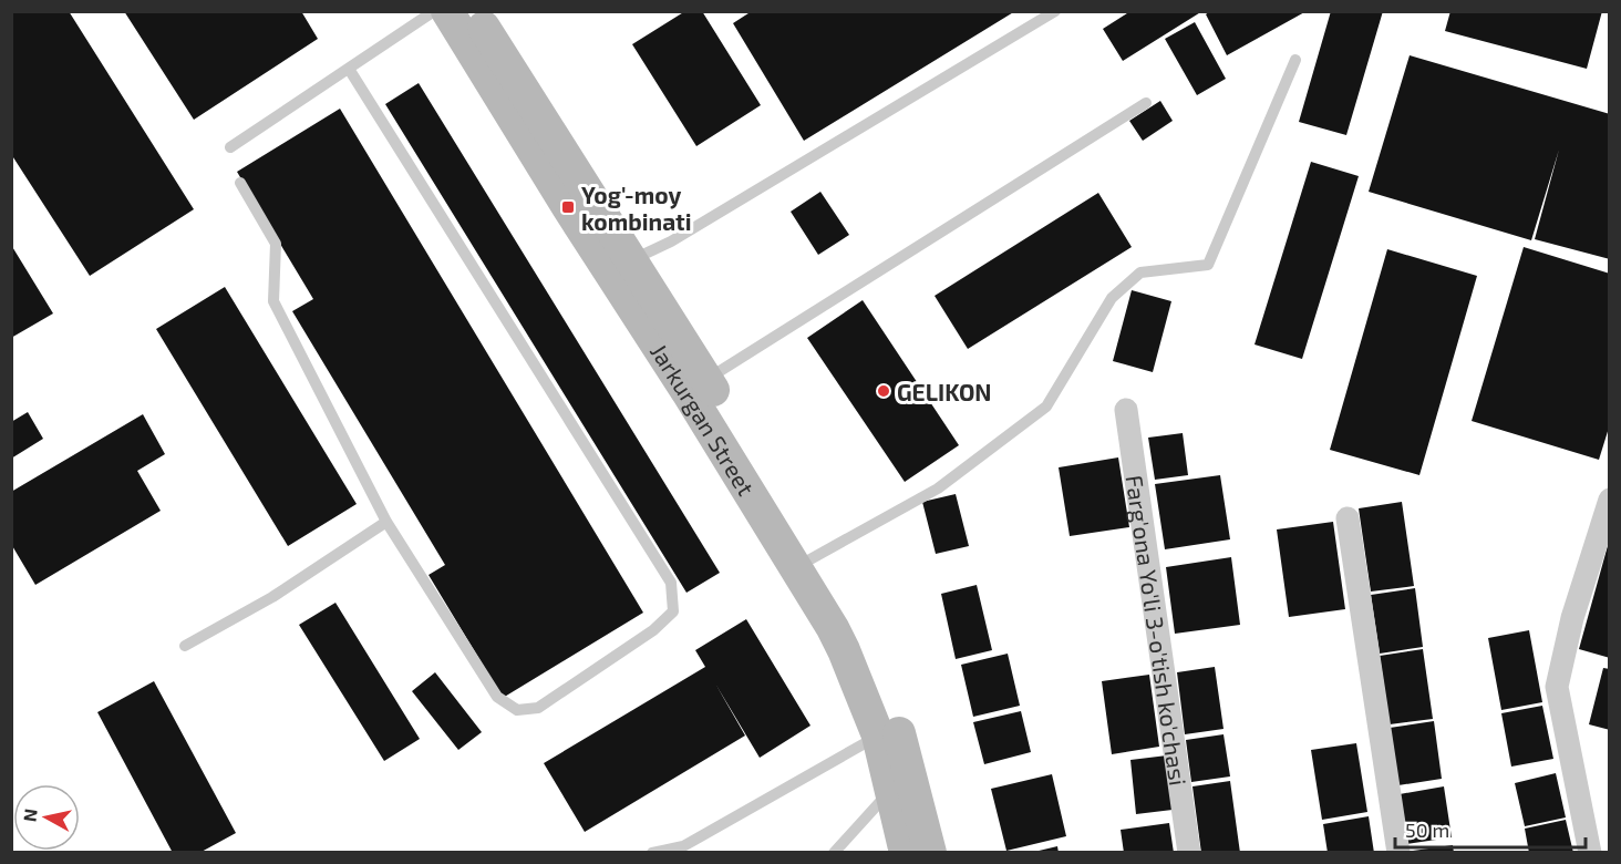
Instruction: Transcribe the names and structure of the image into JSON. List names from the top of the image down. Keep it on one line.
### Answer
{"streets":{"main road":["Jarkurgan Street"],"street":["Farg'ona Yo'li 3-o'tish ko'chasi"]},"places":{"transit":["Yog'-moy kombinati"],"other":["GELIKON"]},"scale_bar":"50 m","north":"left"}
